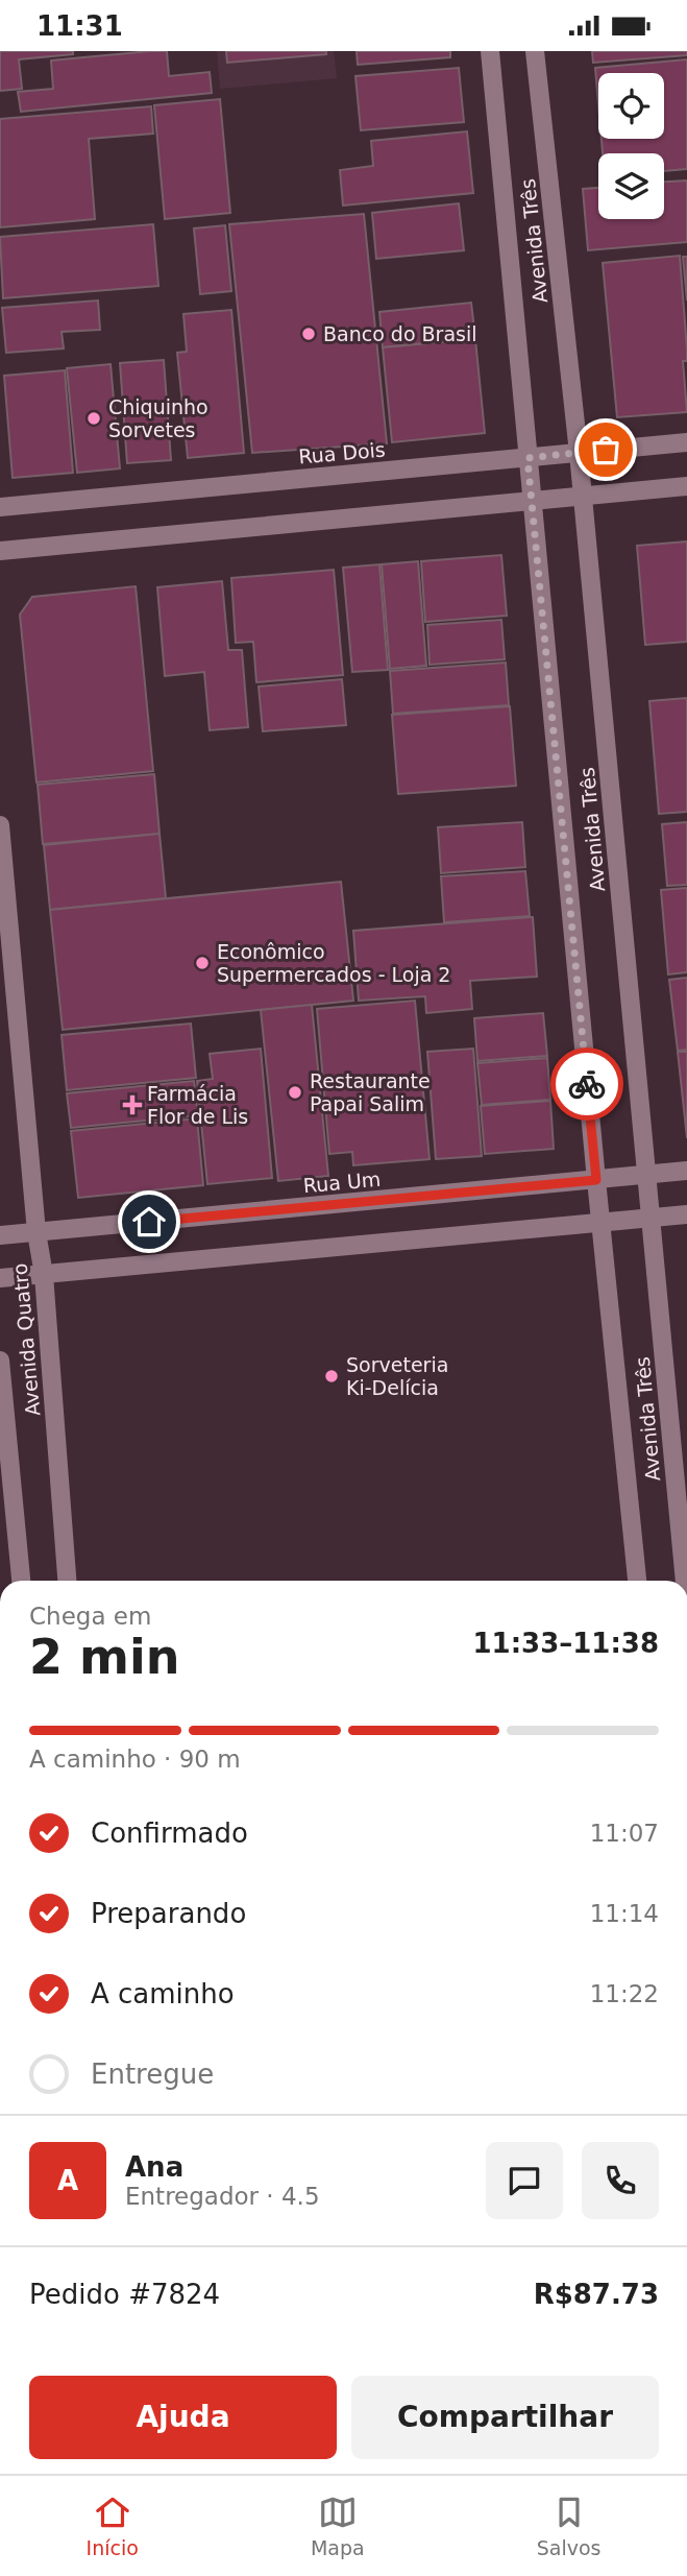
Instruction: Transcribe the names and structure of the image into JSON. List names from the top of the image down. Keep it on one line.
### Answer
{"streets":{"street":["Avenida Três","Rua Dois","Rua Um","Avenida Quatro"]},"crossings":[["Avenida Três","Rua Dois"],["Avenida Três","Rua Um"],["Rua Um","Avenida Quatro"]],"places":{"other":["Banco do Brasil","Chiquinho Sorvetes","Econômico Supermercados - Loja 2","Restaurante Papai Salim","Sorveteria Ki-Delícia"],"health":["Farmácia Flor de Lis"]},"page":{"status":"11:31","heading":["2 min","Chega em","11:33–11:38"],"panel":["Ana","Entregador · 4.5","Pedido #7824","R$87.73"],"bar":"A caminho · 90 m","list":[["Confirmado","11:07"],["Preparando","11:14"],["A caminho","11:22"],"Entregue"],"round":"A","buttons":["Ajuda","Compartilhar"],"tabs":["Início","Mapa","Salvos"]}}
